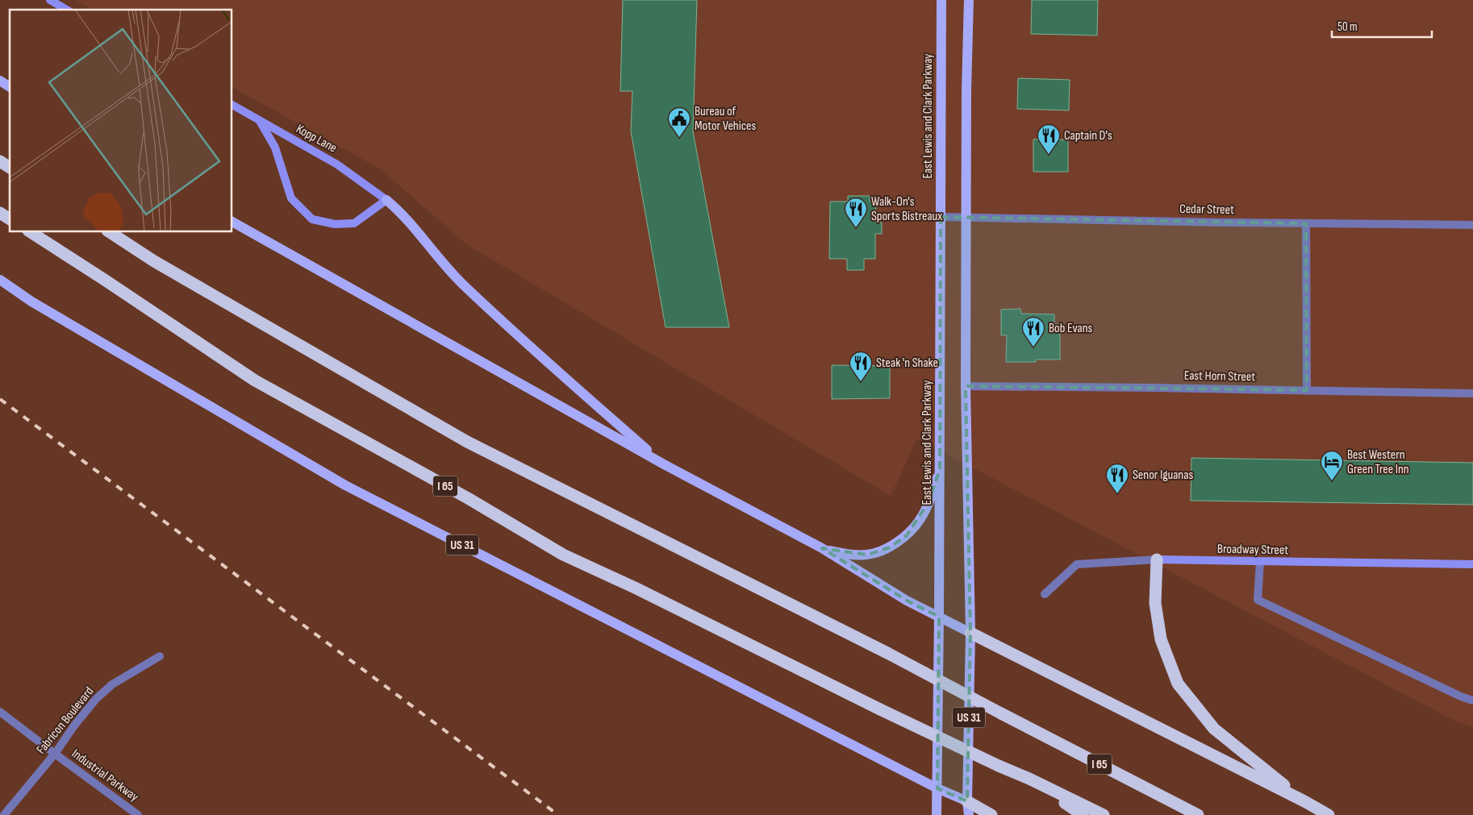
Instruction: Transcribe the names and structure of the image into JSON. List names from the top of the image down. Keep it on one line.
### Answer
{"streets":{"highway":["I 65"],"main road":["East Lewis and Clark Parkway","US 31"],"street":["Kopp Lane","Cedar Street","East Horn Street","Broadway Street","Fabricon Boulevard","Industrial Parkway"]},"crossings":[["East Lewis and Clark Parkway","Cedar Street"],["East Lewis and Clark Parkway","US 31"],["Fabricon Boulevard","Industrial Parkway"]],"places":{"public building":["Bureau of Motor Vehices"],"restaurant":["Captain D's","Walk-On's Sports Bistreaux","Bob Evans","Steak 'n Shake","Senor Iguanas"],"hotel":["Best Western Green Tree Inn"]},"scale_bar":"50 m"}
